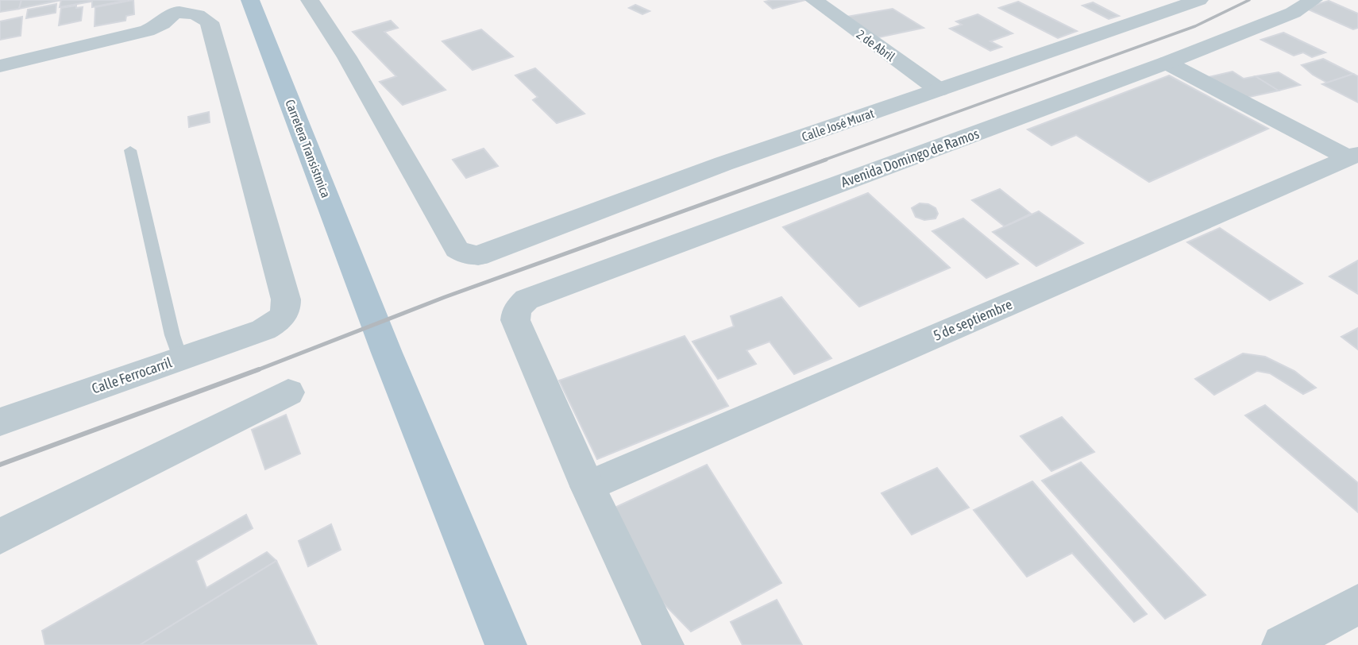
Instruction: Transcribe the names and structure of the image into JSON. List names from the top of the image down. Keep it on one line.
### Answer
{"streets":{"main road":["Carretera Transistmica"],"street":["2 de Abril","Calle José Murat","Avenida Domingo de Ramos","5 de septiembre","Calle Ferrocarril"]},"crossings":[["2 de Abril","Calle José Murat"],["Avenida Domingo de Ramos","5 de septiembre"]]}
